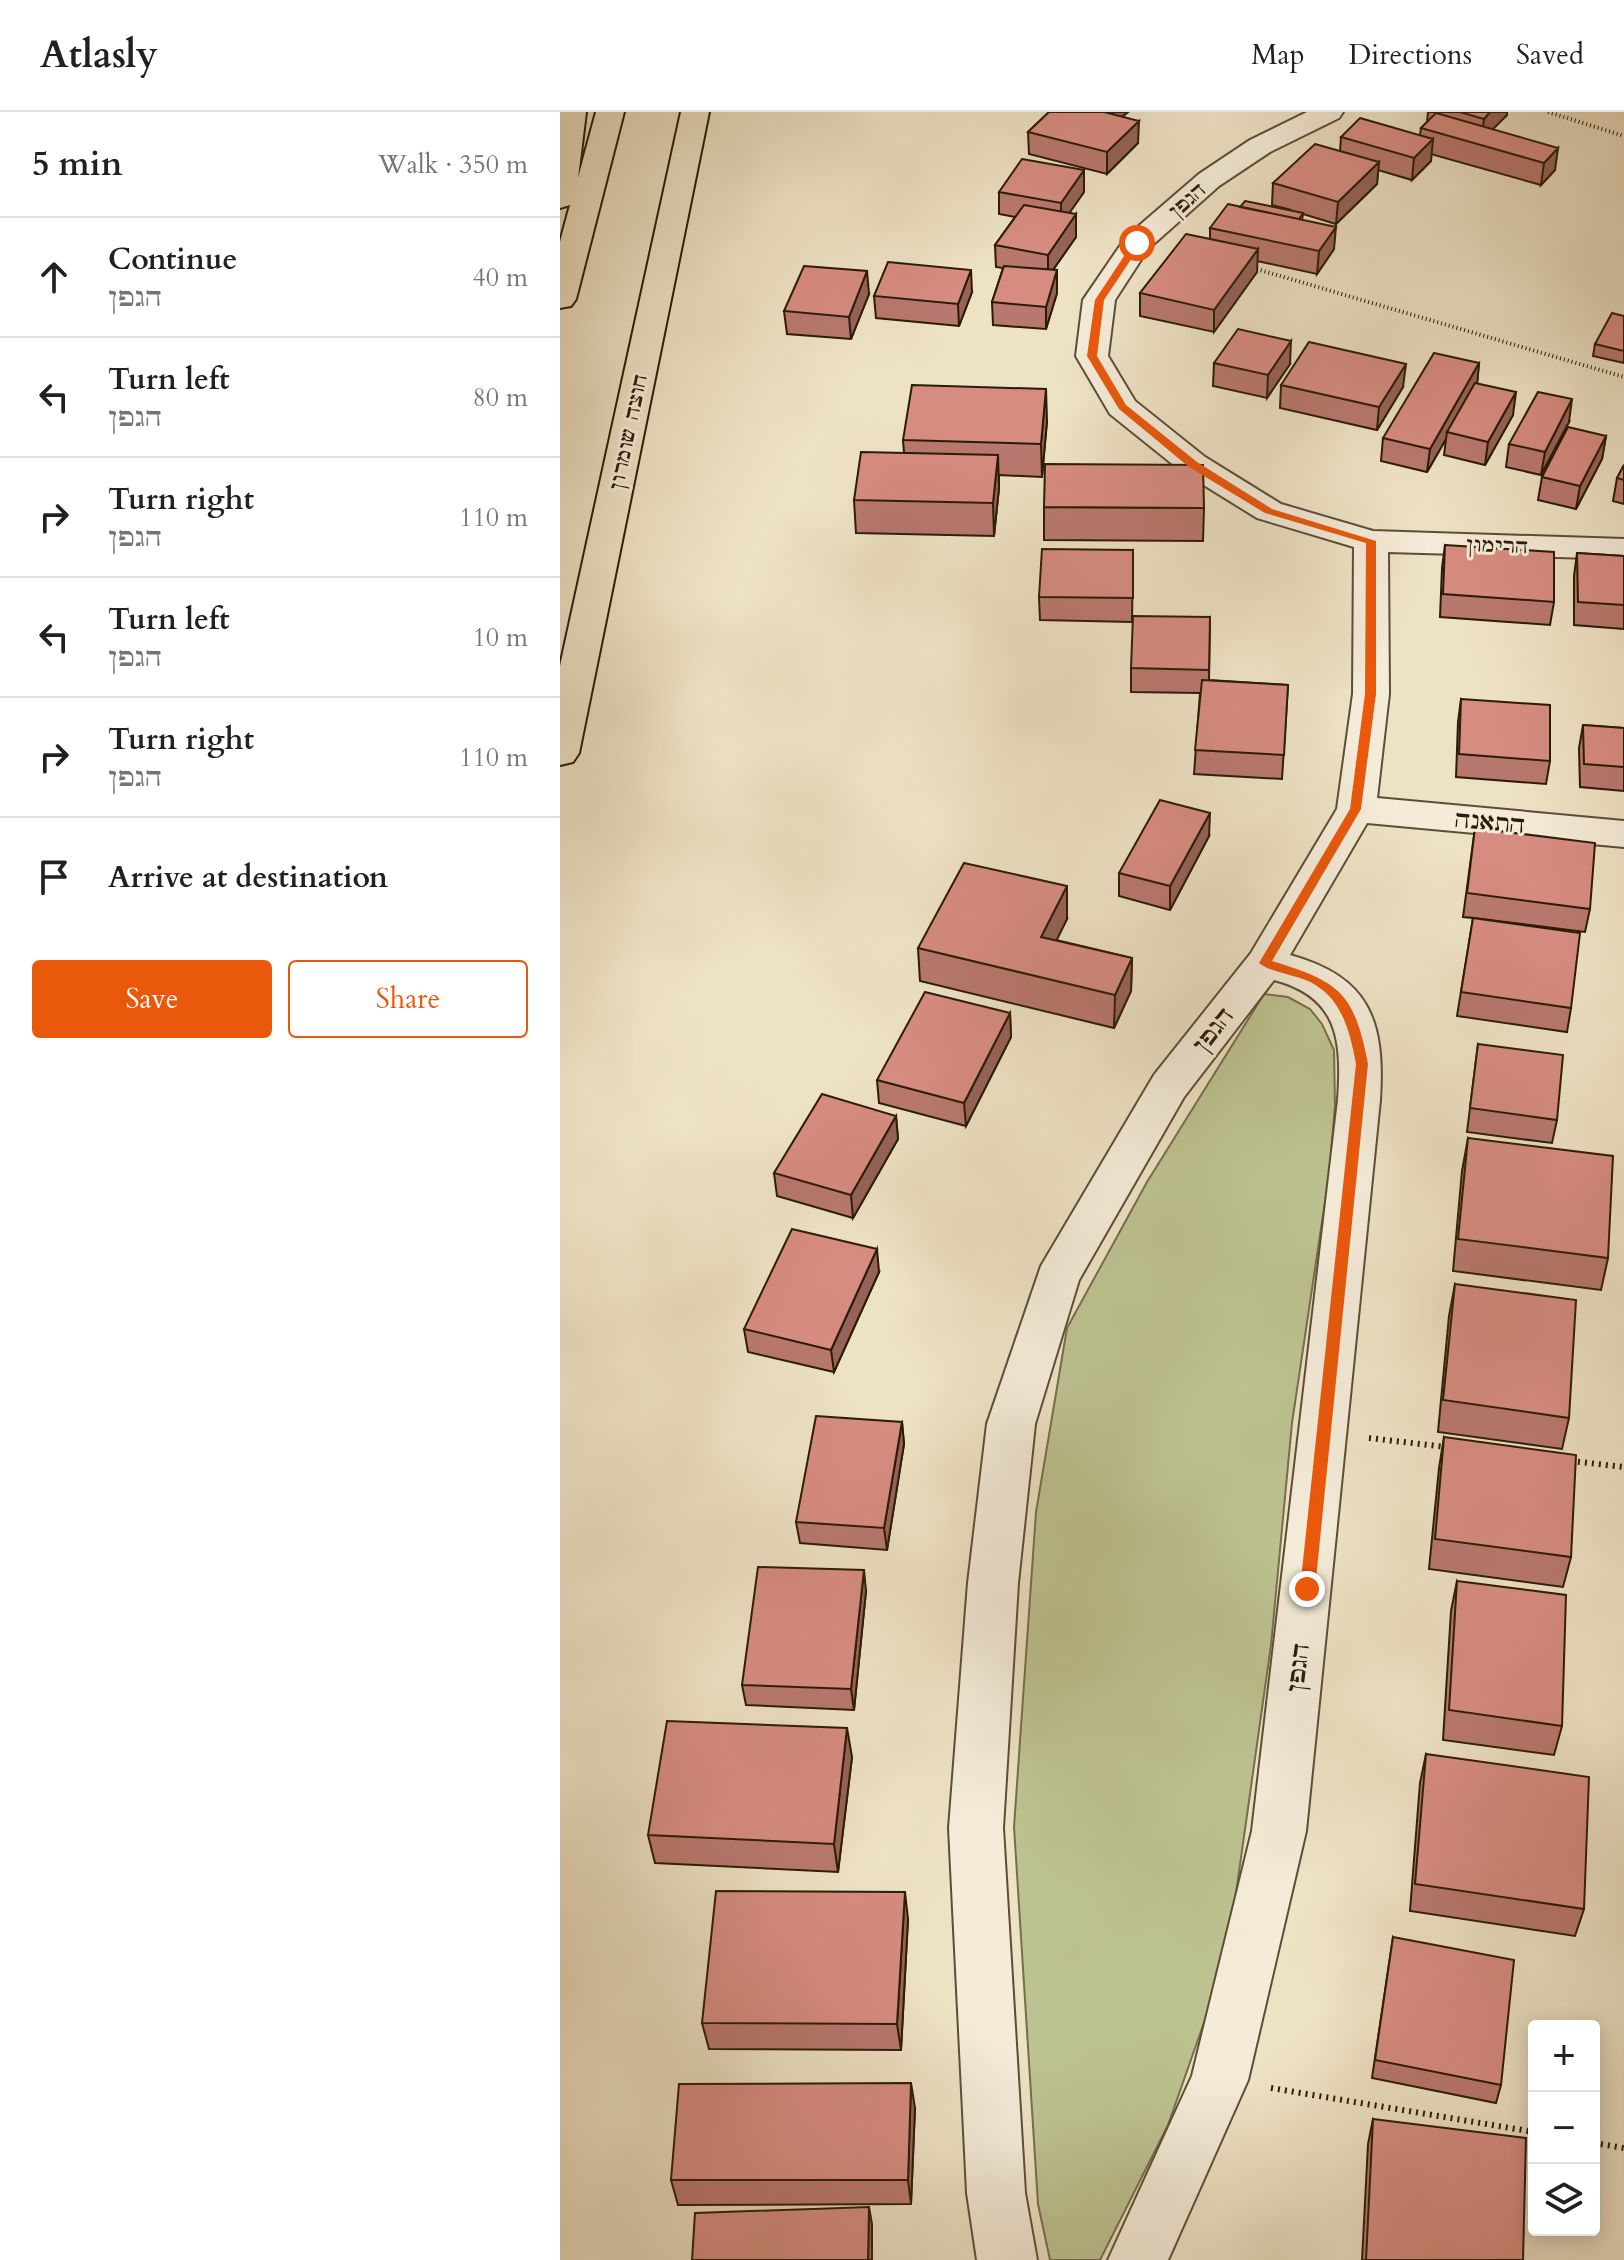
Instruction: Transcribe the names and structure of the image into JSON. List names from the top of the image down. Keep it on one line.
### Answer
{"streets":{"highway":["חוצה שומרון"],"street":["הגפן","הרימון","התאנה"]},"crossings":[["הגפן","הרימון"],["הגפן","התאנה"]],"page":{"header":"Atlasly","nav":["Map","Directions","Saved"],"heading":["5 min","Walk · 350 m"],"list":[["Continue","הגפן","40 m"],["Turn left","הגפן","80 m"],["Turn right","הגפן","110 m"],["Turn left","הגפן","10 m"],["Turn right","הגפן","110 m"],"Arrive at destination"],"buttons":["Save","Share"],"map_buttons":["+","−"]}}
